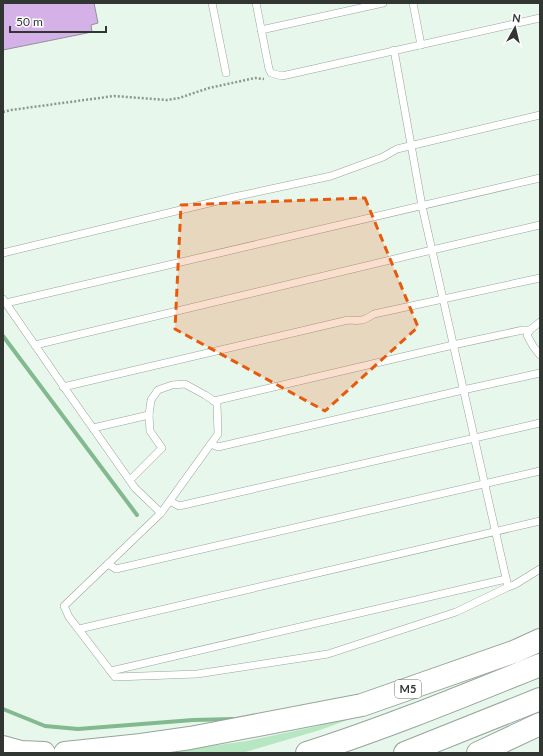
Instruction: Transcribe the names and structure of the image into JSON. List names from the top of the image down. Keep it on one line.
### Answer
{"streets":{"highway":["M5"]},"scale_bar":"50 m","north":"top"}
